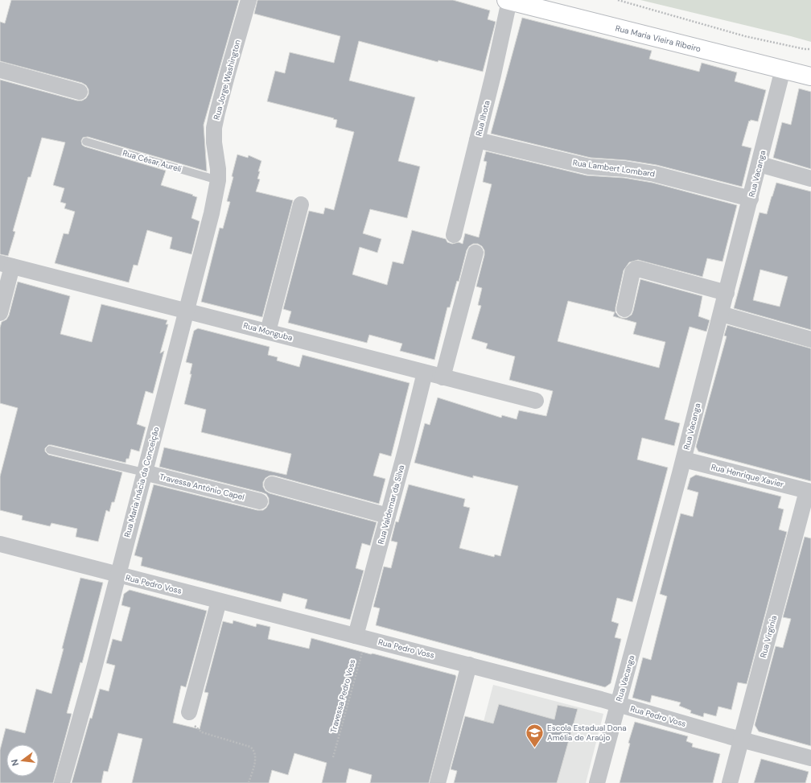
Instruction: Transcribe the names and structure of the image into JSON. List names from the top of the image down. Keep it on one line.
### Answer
{"streets":{"street":["Rua Maria Vieira Ribeiro","Rua Jorge Washington","Rua Ilhota","Rua Lambert Lombard","Rua Vacanga","Rua Monguba","Rua Henrique Xavier","Rua Maria Inácia da Conceição","Travessa Antônio Capel","Rua Valdemar da Silva","Rua Pedro Voss","Rua Virgínia"],"lane":["Rua César Aureli"],"path":["Travessa Pedro Voss"]},"crossings":[["Rua Maria Vieira Ribeiro","Rua Ilhota"],["Rua Maria Vieira Ribeiro","Rua Vacanga"],["Rua Jorge Washington","Rua César Aureli"],["Rua Jorge Washington","Rua Maria Inácia da Conceição"],["Rua Ilhota","Rua Lambert Lombard"],["Rua César Aureli","Rua Maria Inácia da Conceição"],["Rua Lambert Lombard","Rua Vacanga"],["Rua Vacanga","Rua Henrique Xavier"],["Rua Vacanga","Rua Pedro Voss"],["Rua Monguba","Rua Maria Inácia da Conceição"],["Rua Monguba","Rua Valdemar da Silva"],["Rua Henrique Xavier","Rua Virgínia"],["Rua Maria Inácia da Conceição","Travessa Antônio Capel"],["Rua Maria Inácia da Conceição","Rua Pedro Voss"],["Rua Valdemar da Silva","Rua Pedro Voss"],["Rua Valdemar da Silva","Travessa Pedro Voss"],["Rua Pedro Voss","Rua Virgínia"],["Rua Pedro Voss","Travessa Pedro Voss"]],"places":{"school or university":["Escola Estadual Dona Amélia de Araújo"]},"north":"left"}
